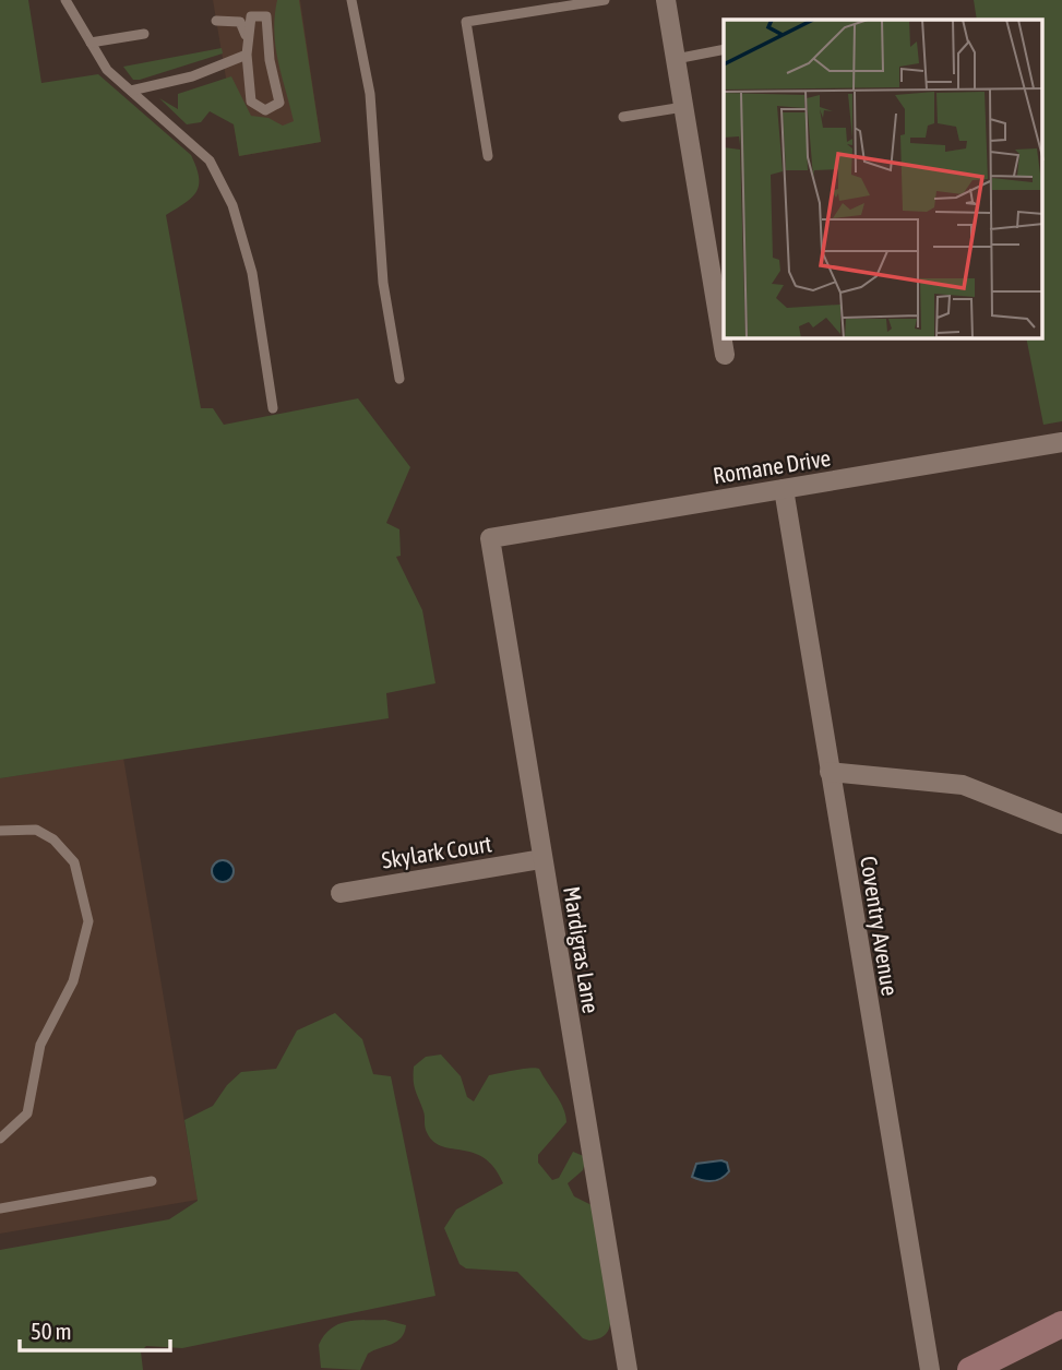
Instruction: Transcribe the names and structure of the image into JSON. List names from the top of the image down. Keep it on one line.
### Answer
{"streets":{"street":["Romane Drive","Skylark Court","Coventry Avenue","Mardigras Lane"]},"crossings":[["Romane Drive","Coventry Avenue"],["Romane Drive","Mardigras Lane"],["Skylark Court","Mardigras Lane"]],"scale_bar":"50 m"}
